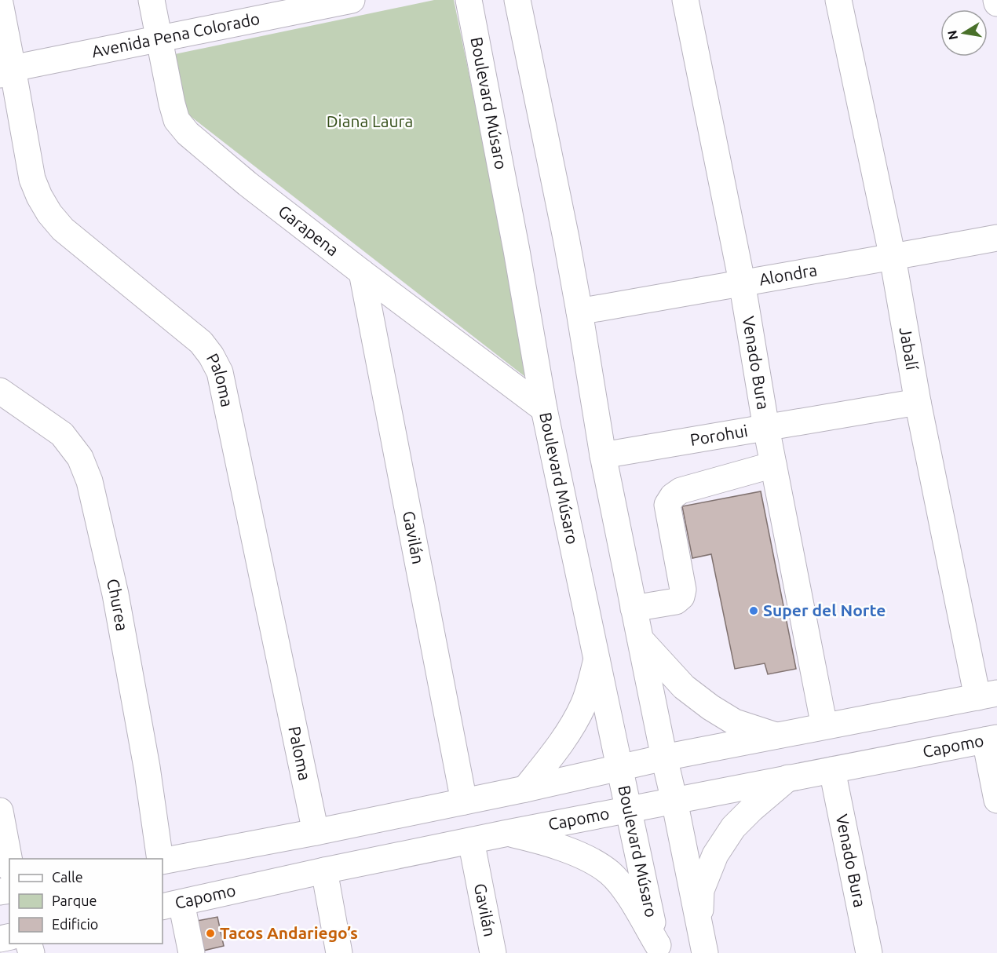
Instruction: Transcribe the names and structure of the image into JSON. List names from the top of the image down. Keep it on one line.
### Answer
{"streets":{"street":["Avenida Pena Colorado","Boulevard Músaro","Garapena","Alondra","Jabalí","Venado Bura","Paloma","Porohui","Gavilán","Churea","Capomo"]},"crossings":[["Avenida Pena Colorado","Garapena"],["Avenida Pena Colorado","Paloma"],["Boulevard Músaro","Garapena"],["Boulevard Músaro","Capomo"],["Garapena","Gavilán"],["Alondra","Jabalí"],["Alondra","Venado Bura"],["Jabalí","Porohui"],["Venado Bura","Porohui"],["Venado Bura","Capomo"],["Gavilán","Capomo"]],"parks":["Diana Laura"],"places":["Super del Norte","Tacos Andariego’s"],"legend":["Calle","Parque","Edificio"],"north":"left"}
